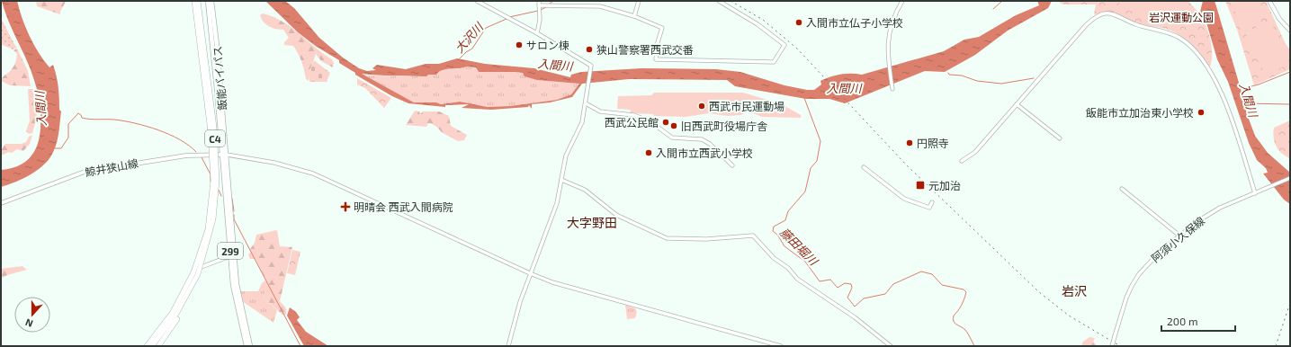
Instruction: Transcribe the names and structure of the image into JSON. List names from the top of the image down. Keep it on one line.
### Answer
{"streets":{"highway":["飯能バイパス","C4","299"],"main road":["鯨井狭山線"],"street":["阿須小久保線"]},"crossings":[["飯能バイパス","鯨井狭山線"],["飯能バイパス","299"],["鯨井狭山線","299"]],"districts":["大字野田","岩沢"],"water":["大沢川","入間川","藤田堀川"],"parks":["岩沢運動公園"],"places":{"other":["入間市立仏子小学校","サロン棟","狭山警察署西武交番","西武市民運動場","飯能市立加治東小学校","西武公民館","旧西武町役場庁舎","円照寺","入間市立西武小学校"],"transit":["元加治"],"health":["明晴会 西武入間病院"]},"scale_bar":"200 m","north":"bottom"}
